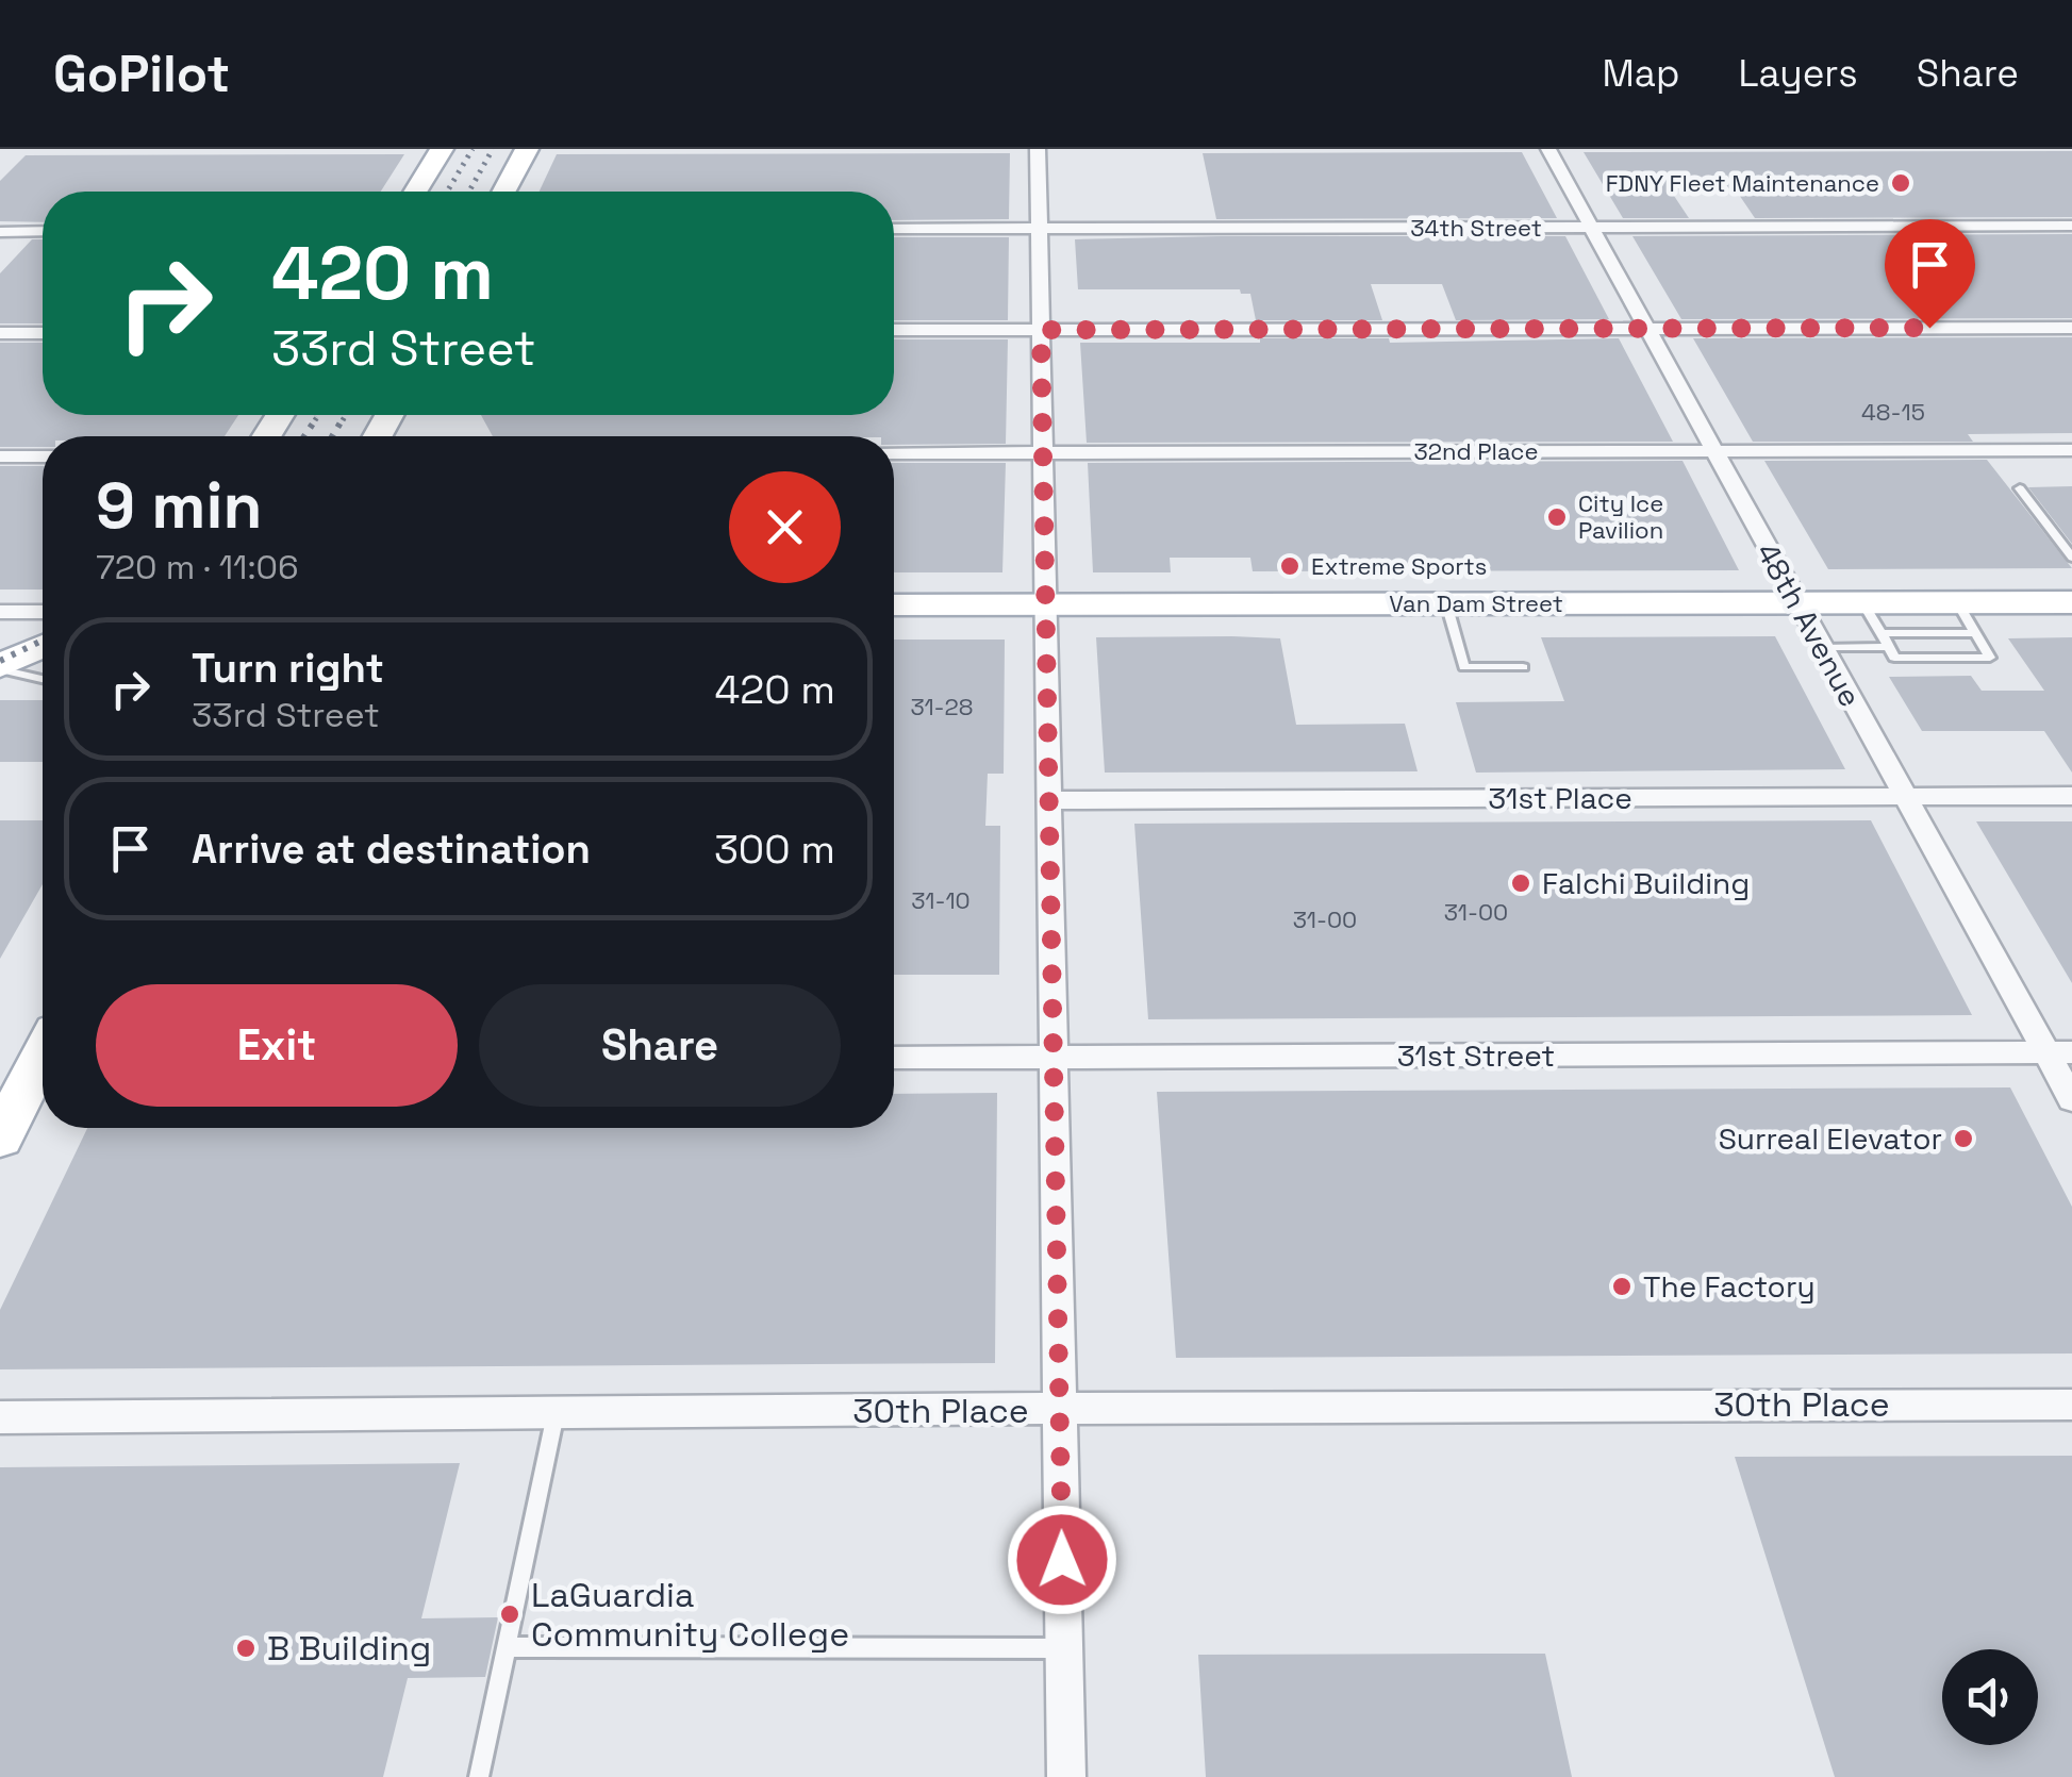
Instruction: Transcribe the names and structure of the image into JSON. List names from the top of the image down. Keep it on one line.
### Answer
{"streets":{"main road":["Van Dam Street"],"street":["34th Street","32nd Place","48th Avenue","31st Place","31st Street","30th Place"]},"crossings":[["34th Street","48th Avenue"],["32nd Place","48th Avenue"],["Van Dam Street","48th Avenue"],["48th Avenue","31st Place"],["48th Avenue","31st Street"]],"places":["FDNY Fleet Maintenance","City Ice Pavilion","Extreme Sports","Falchi Building","Surreal Elevator","The Factory","LaGuardia Community College","B Building"],"house_numbers":["48-15","31-28","31-10","31-00","31-00"],"page":{"header":"GoPilot","nav":["Map","Layers","Share"],"turn":["420 m","33rd Street"],"heading":["9 min","720 m · 11:06"],"list":[{"name":"Turn right","note":"33rd Street","value":"420 m"},{"name":"Arrive at destination","value":"300 m"}],"buttons":["Exit","Share"]}}
